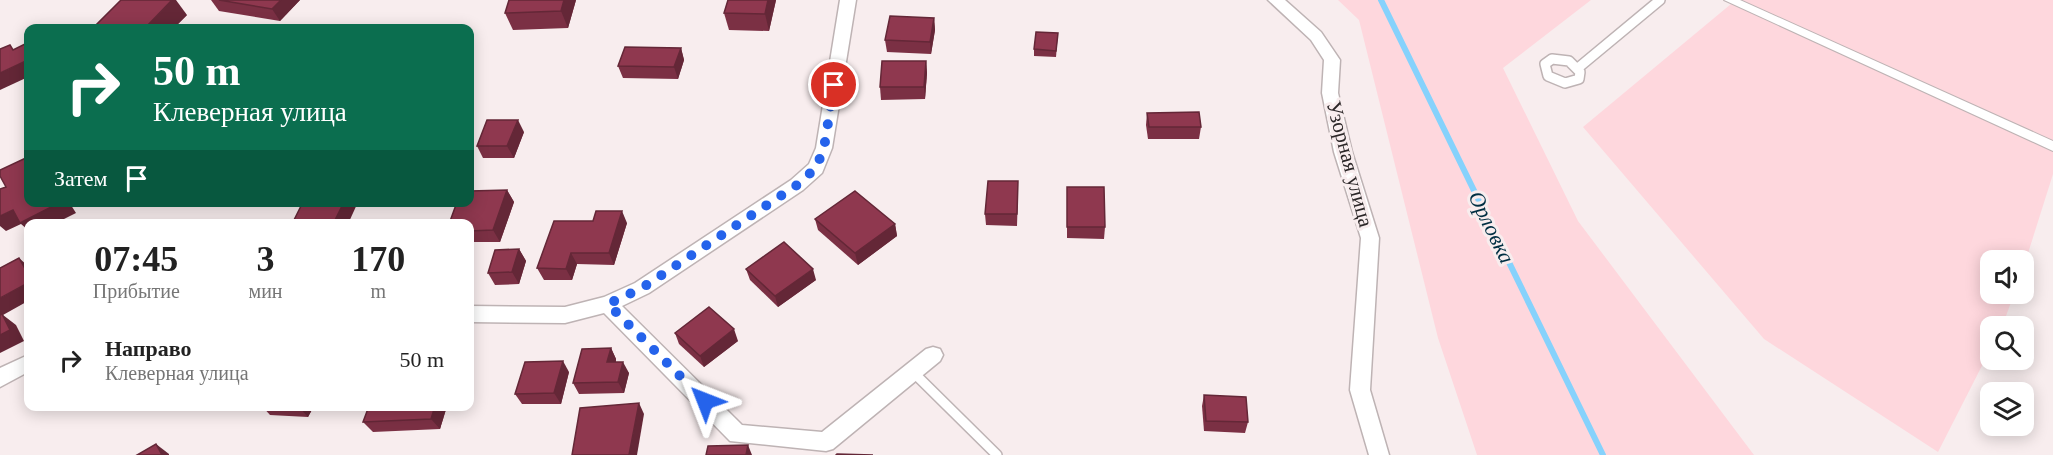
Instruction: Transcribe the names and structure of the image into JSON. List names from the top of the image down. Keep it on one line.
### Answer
{"streets":{"street":["Узорная улица"]},"water":["Орловка"],"page":{"turn":["50 m","Клеверная улица"],"then":"Затем","eta":["07:45","Прибытие","3","мин","170","m"],"list":[{"name":"Направо","note":"Клеверная улица","value":"50 m"}]}}
